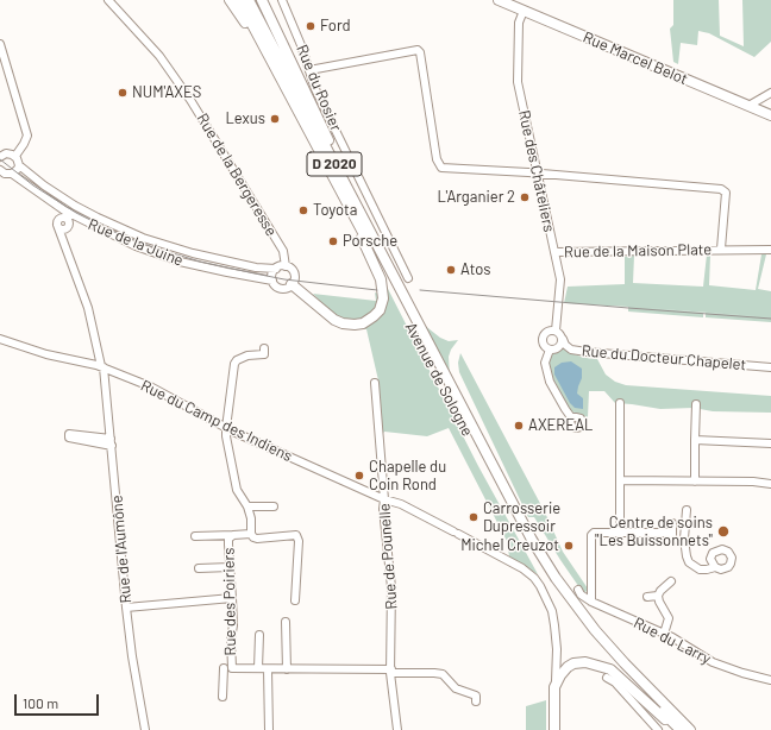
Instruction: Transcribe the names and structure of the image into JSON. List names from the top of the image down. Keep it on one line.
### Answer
{"streets":{"main road":["Rue Marcel Belot","D 2020","Avenue de Sologne","Rue du Camp des Indiens"],"street":["Rue du Rosier","Rue des Châteliers","Rue de la Bergeresse","Rue de la Juine","Rue de la Maison Plate","Rue du Docteur Chapelet","Rue de l'Aumône","Rue de Pounelle","Rue des Poiriers","Rue du Larry"]},"crossings":[["Rue Marcel Belot","Rue des Châteliers"],["Rue des Châteliers","Rue de la Maison Plate"],["Rue des Châteliers","Rue du Docteur Chapelet"],["Rue de la Bergeresse","Rue de la Juine"],["Rue du Camp des Indiens","Rue de l'Aumône"],["Rue du Camp des Indiens","Rue de Pounelle"],["Rue du Camp des Indiens","Rue des Poiriers"],["Rue de Pounelle","Rue des Poiriers"]],"places":["Ford","NUM'AXES","Lexus","L'Arganier 2","Toyota","Porsche","Atos","AXEREAL","Chapelle du Coin Rond","Carrosserie Dupressoir","Centre de soins \"Les Buissonnets\"","Michel Creuzot"],"scale_bar":"100 m"}
